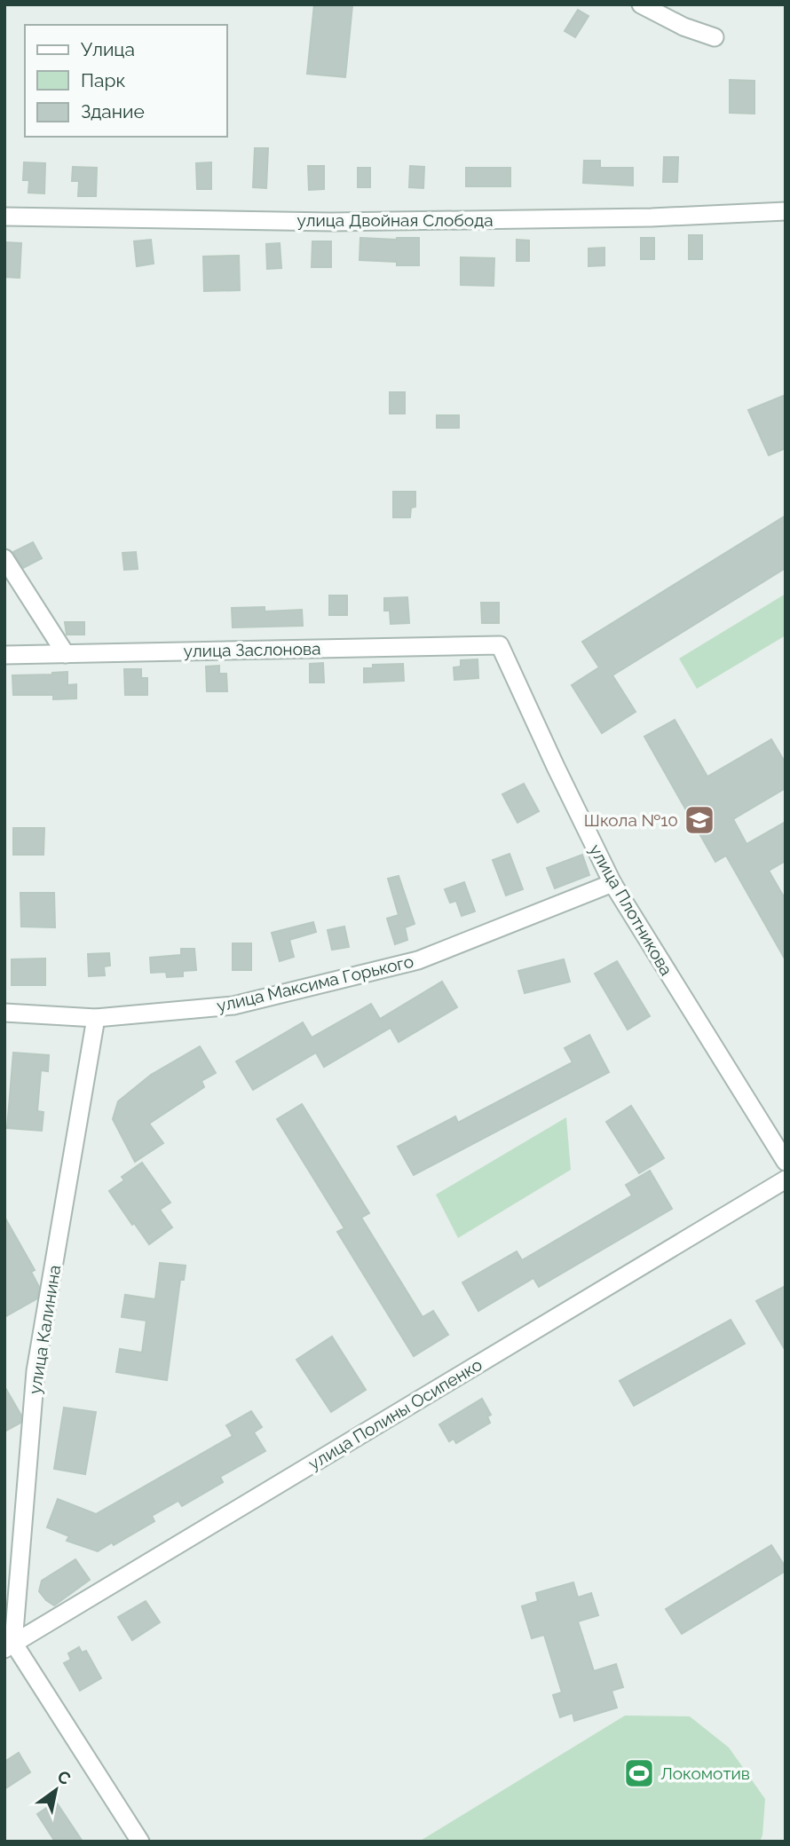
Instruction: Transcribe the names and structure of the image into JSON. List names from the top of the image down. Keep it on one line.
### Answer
{"streets":{"street":["улица Двойная Слобода","улица Заслонова","улица Плотникова","улица Максима Горького","улица Калинина","улица Полины Осипенко"]},"crossings":[["улица Заслонова","улица Плотникова"],["улица Плотникова","улица Максима Горького"],["улица Максима Горького","улица Калинина"],["улица Калинина","улица Полины Осипенко"]],"places":{"school or university":["Школа №10"],"sports":["Локомотив"]},"legend":["Улица","Парк","Здание"],"north":"top right"}
